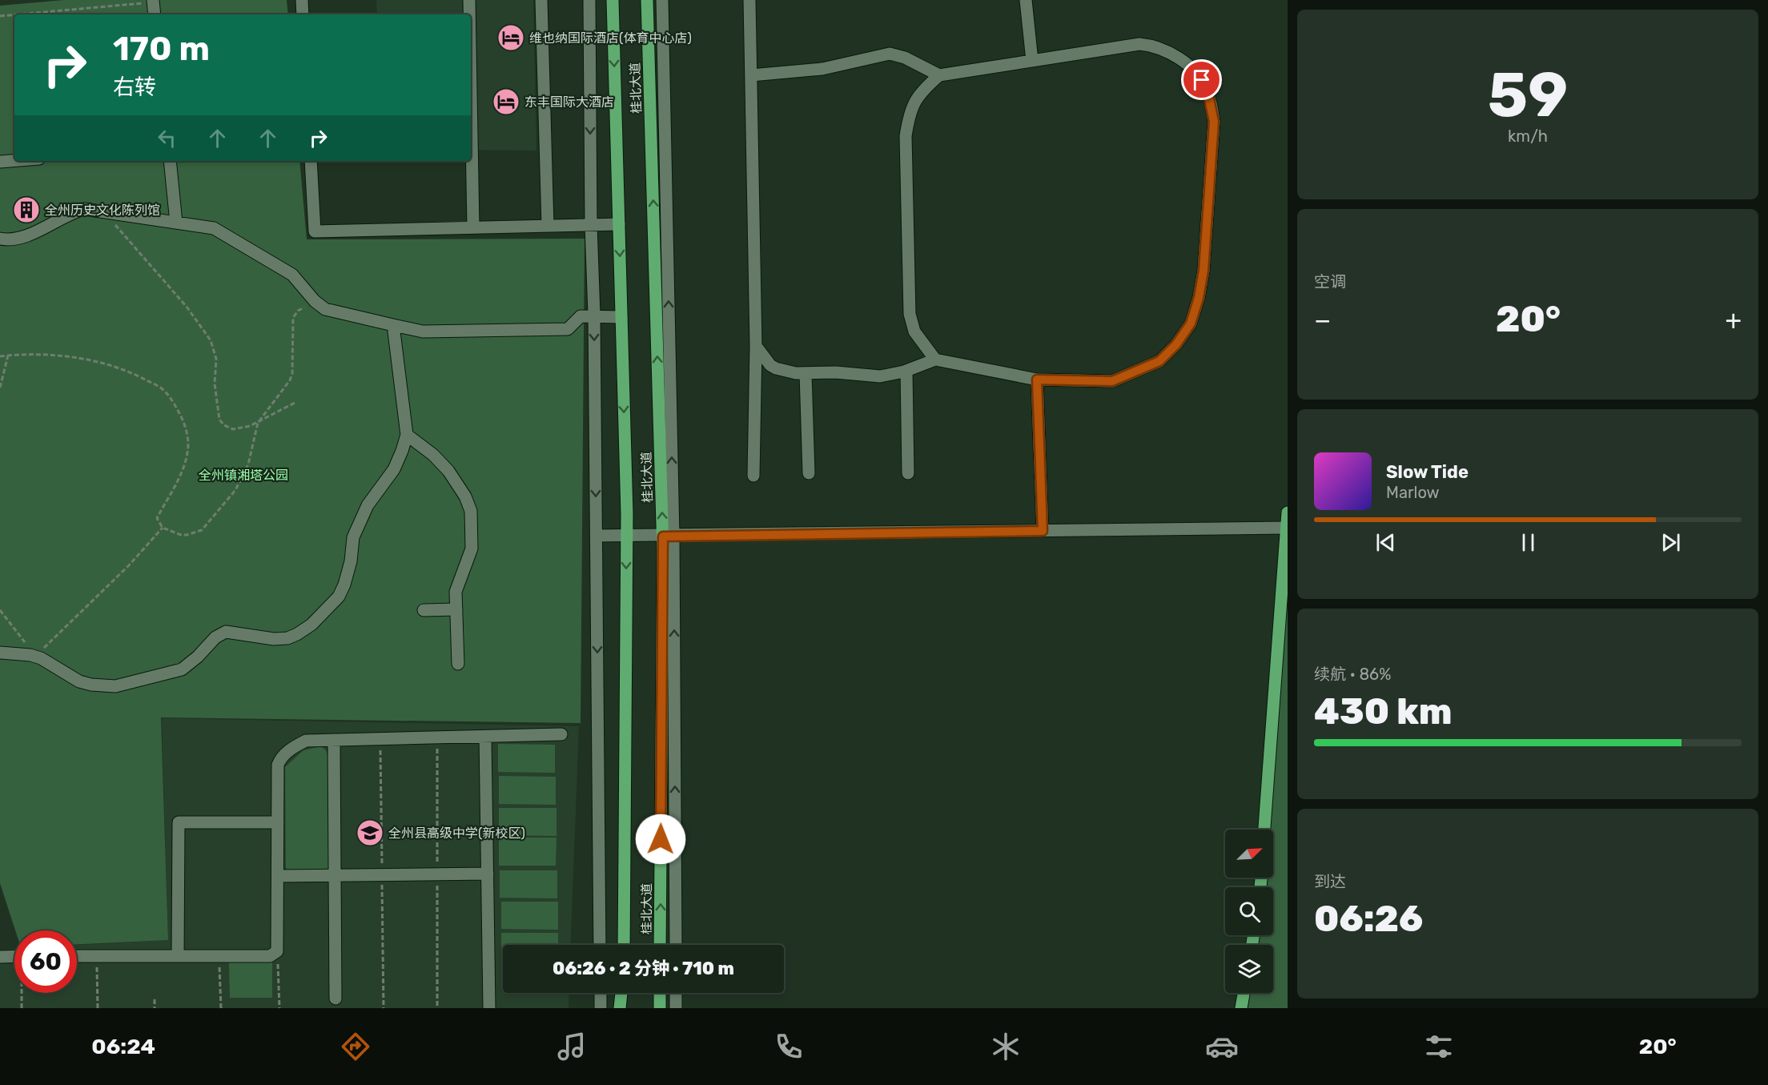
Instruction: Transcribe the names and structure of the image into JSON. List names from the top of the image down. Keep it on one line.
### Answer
{"streets":{"main road":["桂北大道"]},"parks":["全州镇湘塔公园"],"places":{"hotel":["维也纳国际酒店(体育中心店)","东丰国际大酒店"],"building":["全州历史文化陈列馆"],"school or university":["全州县高级中学(新校区)"]},"north":"top right","page":{"tile":[["59","km/h"],"空调",["续航 · 86%","430 km"],["到达","06:26"]],"turn":["170 m","右转"],"heat":["−","20°","+"],"song":["Slow Tide","Marlow"],"limit":"60","trip":"06:26 · 2 分钟 · 710 m","tabs":["06:24","20°"]}}
